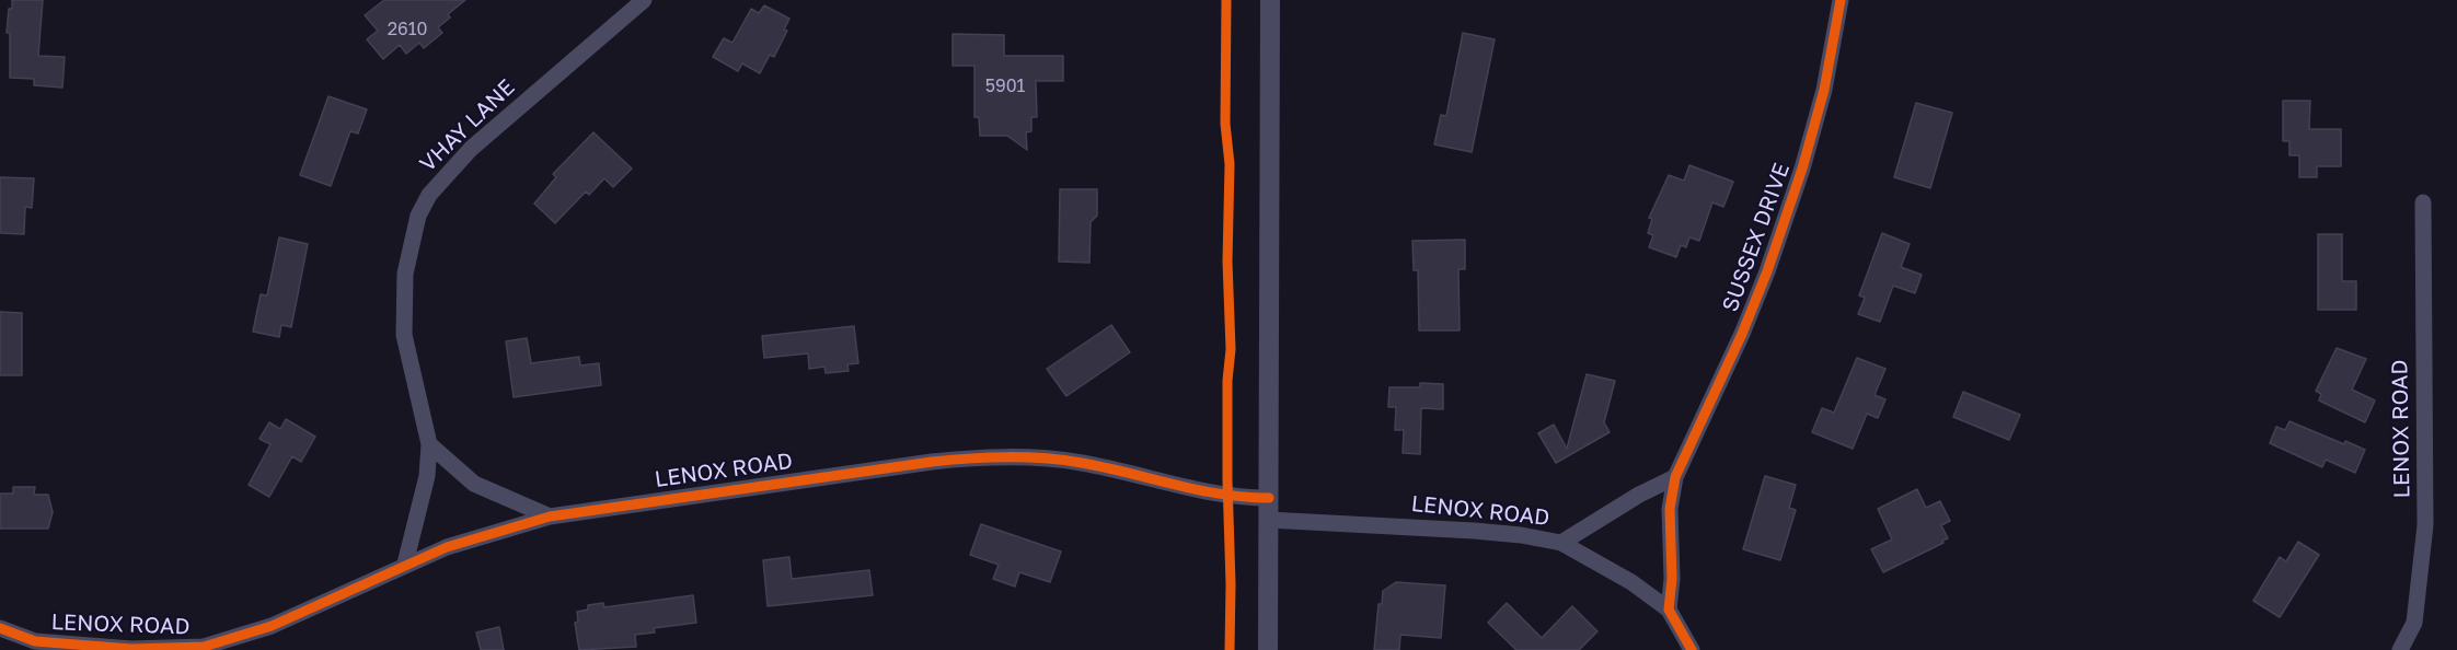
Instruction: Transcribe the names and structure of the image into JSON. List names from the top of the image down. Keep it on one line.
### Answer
{"streets":{"street":["VHAY LANE","SUSSEX DRIVE","LENOX ROAD"]},"crossings":[["VHAY LANE","LENOX ROAD"],["SUSSEX DRIVE","LENOX ROAD"]],"house_numbers":["2610","5901"]}
